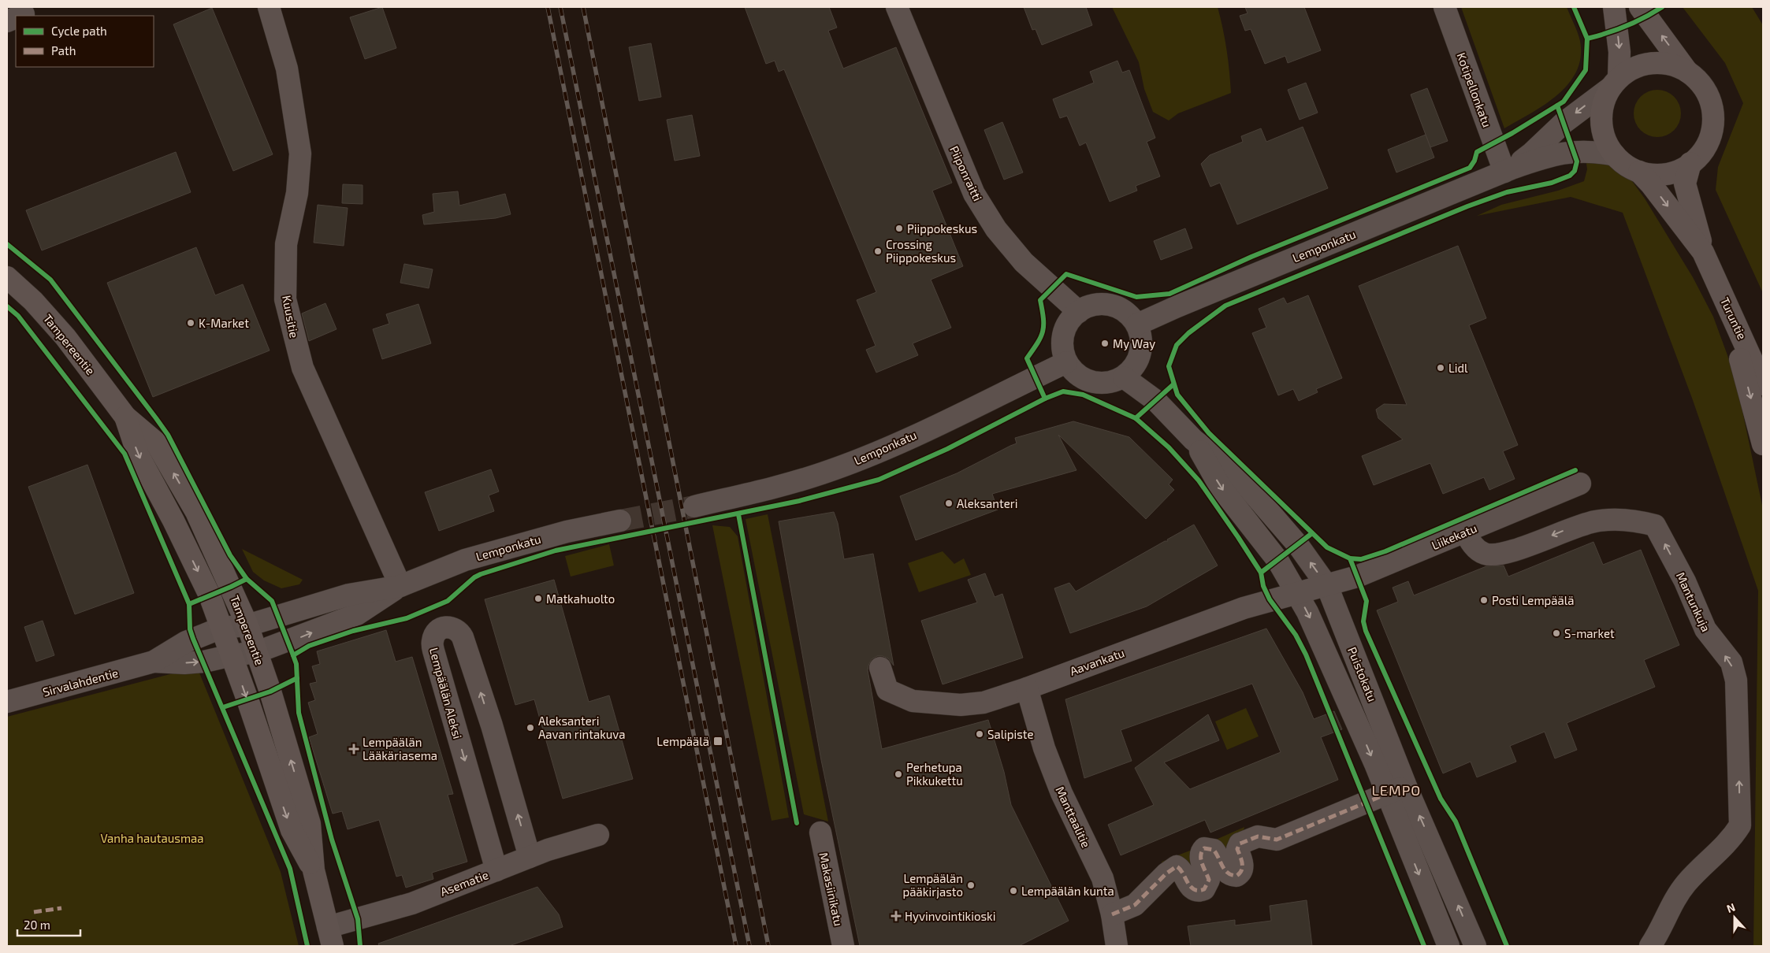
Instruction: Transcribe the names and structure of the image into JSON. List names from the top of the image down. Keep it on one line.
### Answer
{"streets":{"main road":["Turuntie","Tampereentie"],"street":["Kotipellonkatu","Piiponraitti","Lemponkatu","Kuusitie","Liikekatu","Mantunkuja","Aavankatu","Puistokatu","Sirvalahdentie","Lempäälän Aleksi","Manttaalitie","Asematie","Makasiinikatu"]},"crossings":[["Kotipellonkatu","Lemponkatu"],["Piiponraitti","Lemponkatu"],["Piiponraitti","Puistokatu"],["Lemponkatu","Kuusitie"],["Lemponkatu","Turuntie"],["Lemponkatu","Tampereentie"],["Lemponkatu","Puistokatu"],["Lemponkatu","Sirvalahdentie"],["Tampereentie","Sirvalahdentie"],["Tampereentie","Asematie"],["Liikekatu","Mantunkuja"],["Liikekatu","Aavankatu"],["Liikekatu","Puistokatu"],["Aavankatu","Puistokatu"],["Aavankatu","Manttaalitie"],["Lempäälän Aleksi","Asematie"]],"districts":["LEMPO"],"parks":["Vanha hautausmaa"],"places":{"other":["Piippokeskus","Crossing Piippokeskus","K-Market","My Way","Lidl","Aleksanteri","Matkahuolto","Posti Lempäälä","S-market","Aleksanteri Aavan rintakuva","Salipiste","Perhetupa Pikkukettu","Lempäälän pääkirjasto","Lempäälän kunta"],"transit":["Lempäälä"],"health":["Lempäälän Lääkäriasema","Hyvinvointikioski"]},"legend":["Cycle path","Path"],"scale_bar":"20 m","north":"top"}
